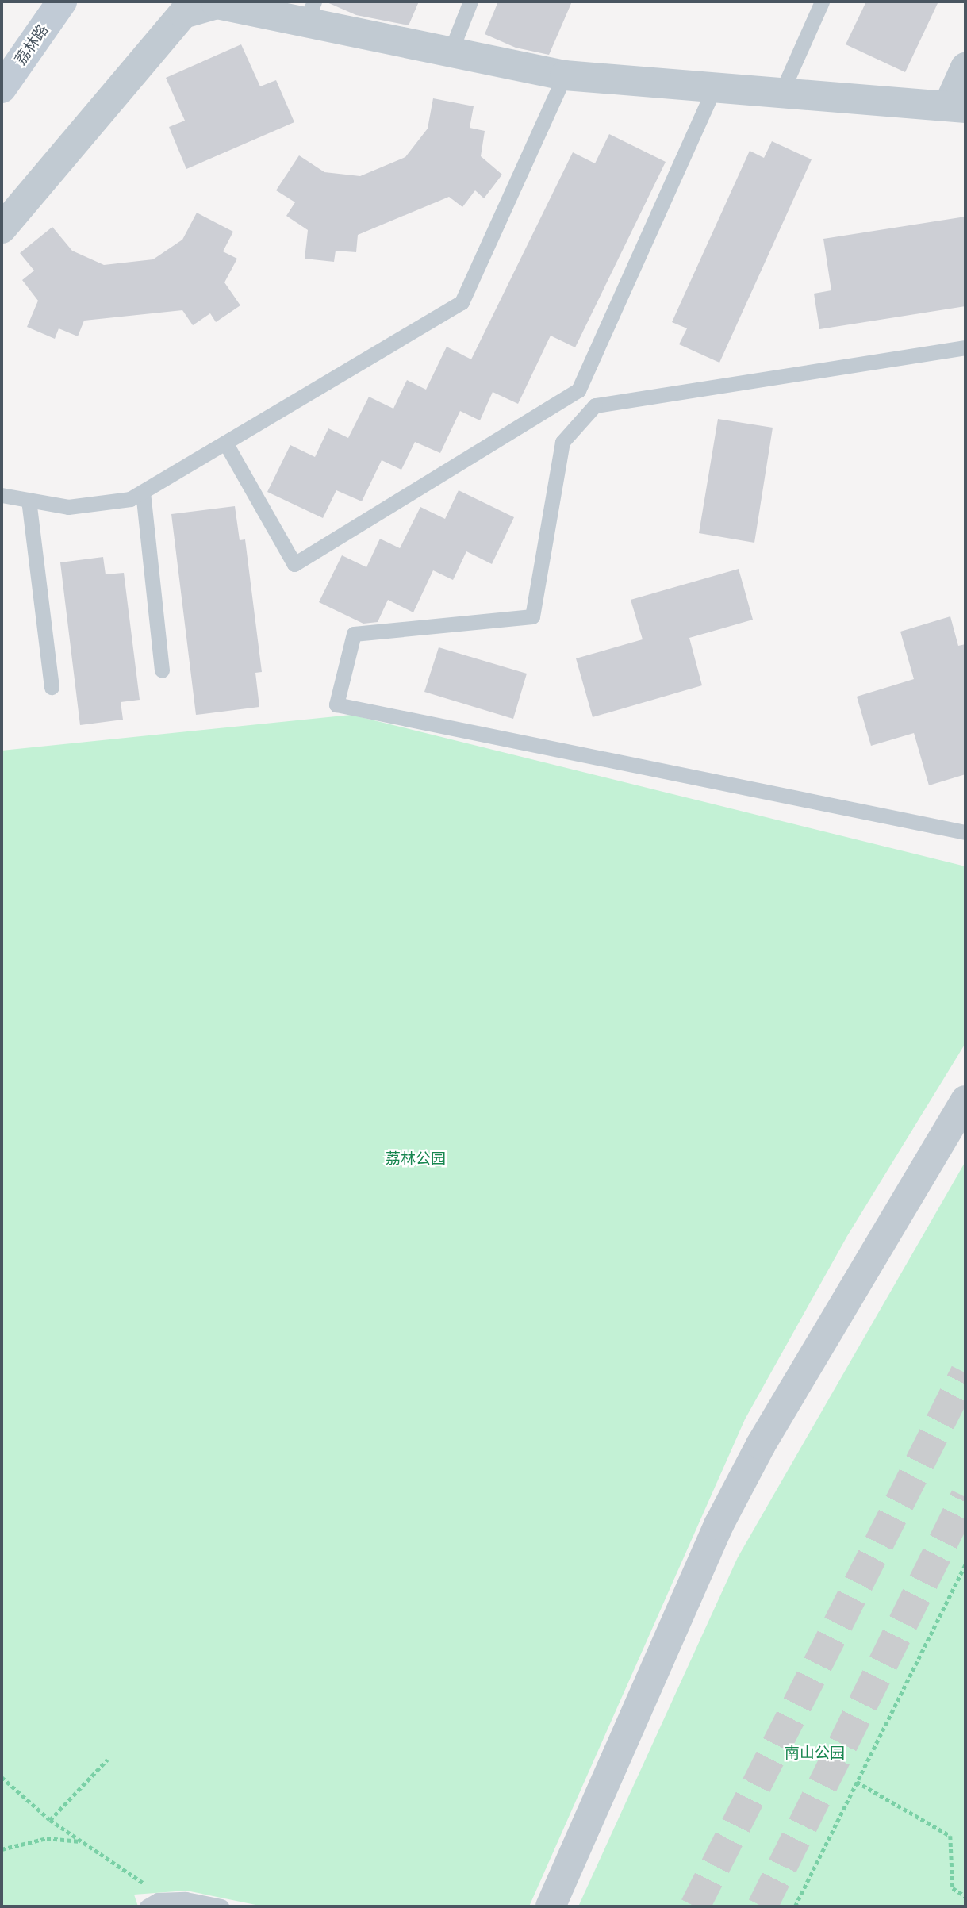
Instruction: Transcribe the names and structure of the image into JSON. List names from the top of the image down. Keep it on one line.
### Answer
{"streets":{"street":["荔林路"]},"parks":["荔林公园","南山公园"]}
